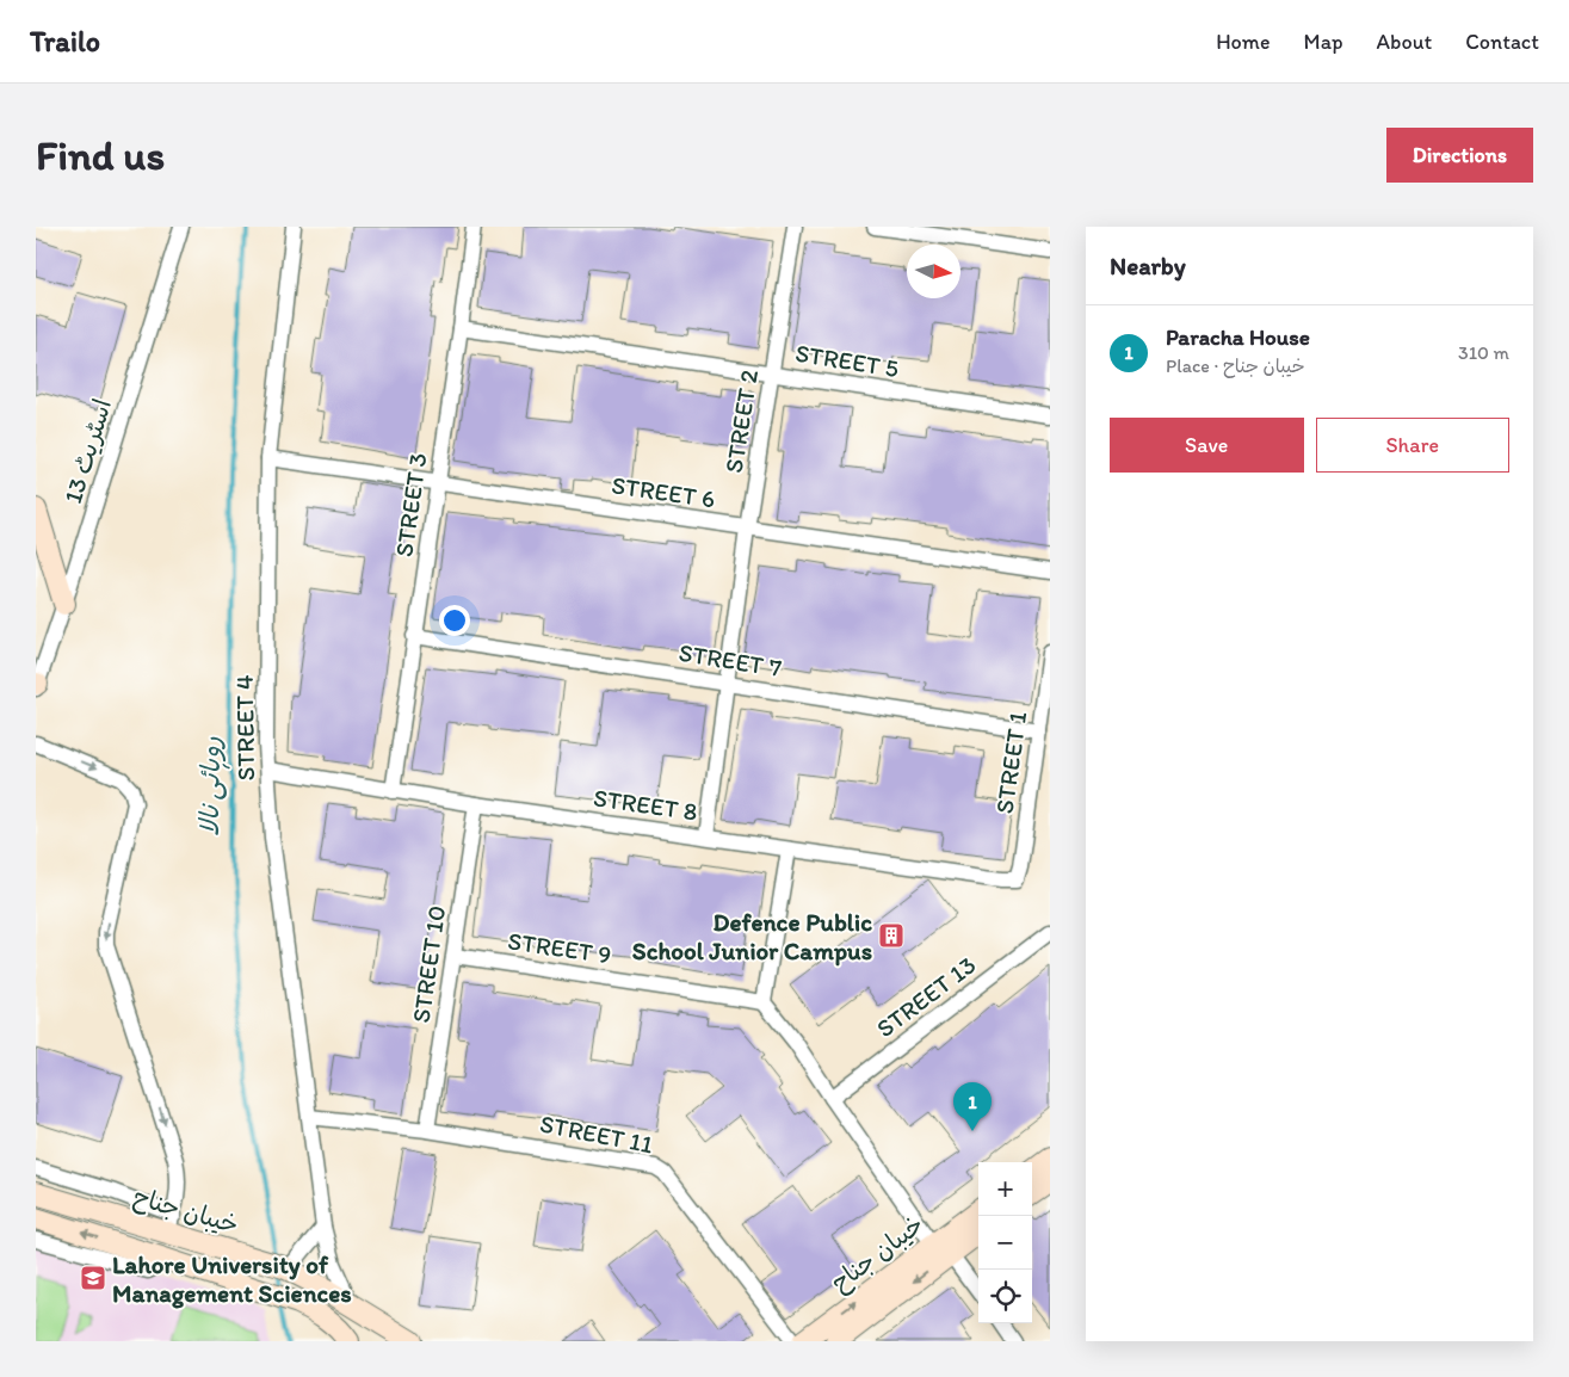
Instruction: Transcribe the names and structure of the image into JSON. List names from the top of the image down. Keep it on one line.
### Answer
{"streets":{"main road":["خیبان جناح"],"street":["STREET 5","STREET 2","اسٹریٹ 13","STREET 6","STREET 3","STREET 7","STREET 4","STREET 1","STREET 8","STREET 9","STREET 10","STREET 13","STREET 11"]},"crossings":[["STREET 5","STREET 2"],["STREET 5","STREET 3"],["STREET 2","STREET 6"],["STREET 2","STREET 7"],["STREET 2","STREET 8"],["STREET 6","STREET 3"],["STREET 6","STREET 4"],["STREET 3","STREET 7"],["STREET 3","STREET 8"],["STREET 7","STREET 1"],["STREET 4","STREET 8"],["STREET 4","STREET 11"],["STREET 4","خیبان جناح"],["STREET 1","STREET 8"],["STREET 8","STREET 10"],["STREET 9","STREET 10"],["STREET 10","STREET 11"]],"water":["روہائی نالا"],"places":{"building":["Defence Public School Junior Campus"],"school or university":["Lahore University of Management Sciences"]},"north":"right","page":{"header":"Trailo","nav":["Home","Map","About","Contact"],"buttons":["Directions",["Save","Share"]],"title":"Find us","heading":"Nearby","list":[{"mark":"1","name":"Paracha House","note":"Place · خیبان جناح","value":"310 m"}],"pins":"1","map_buttons":["+","−"]}}
